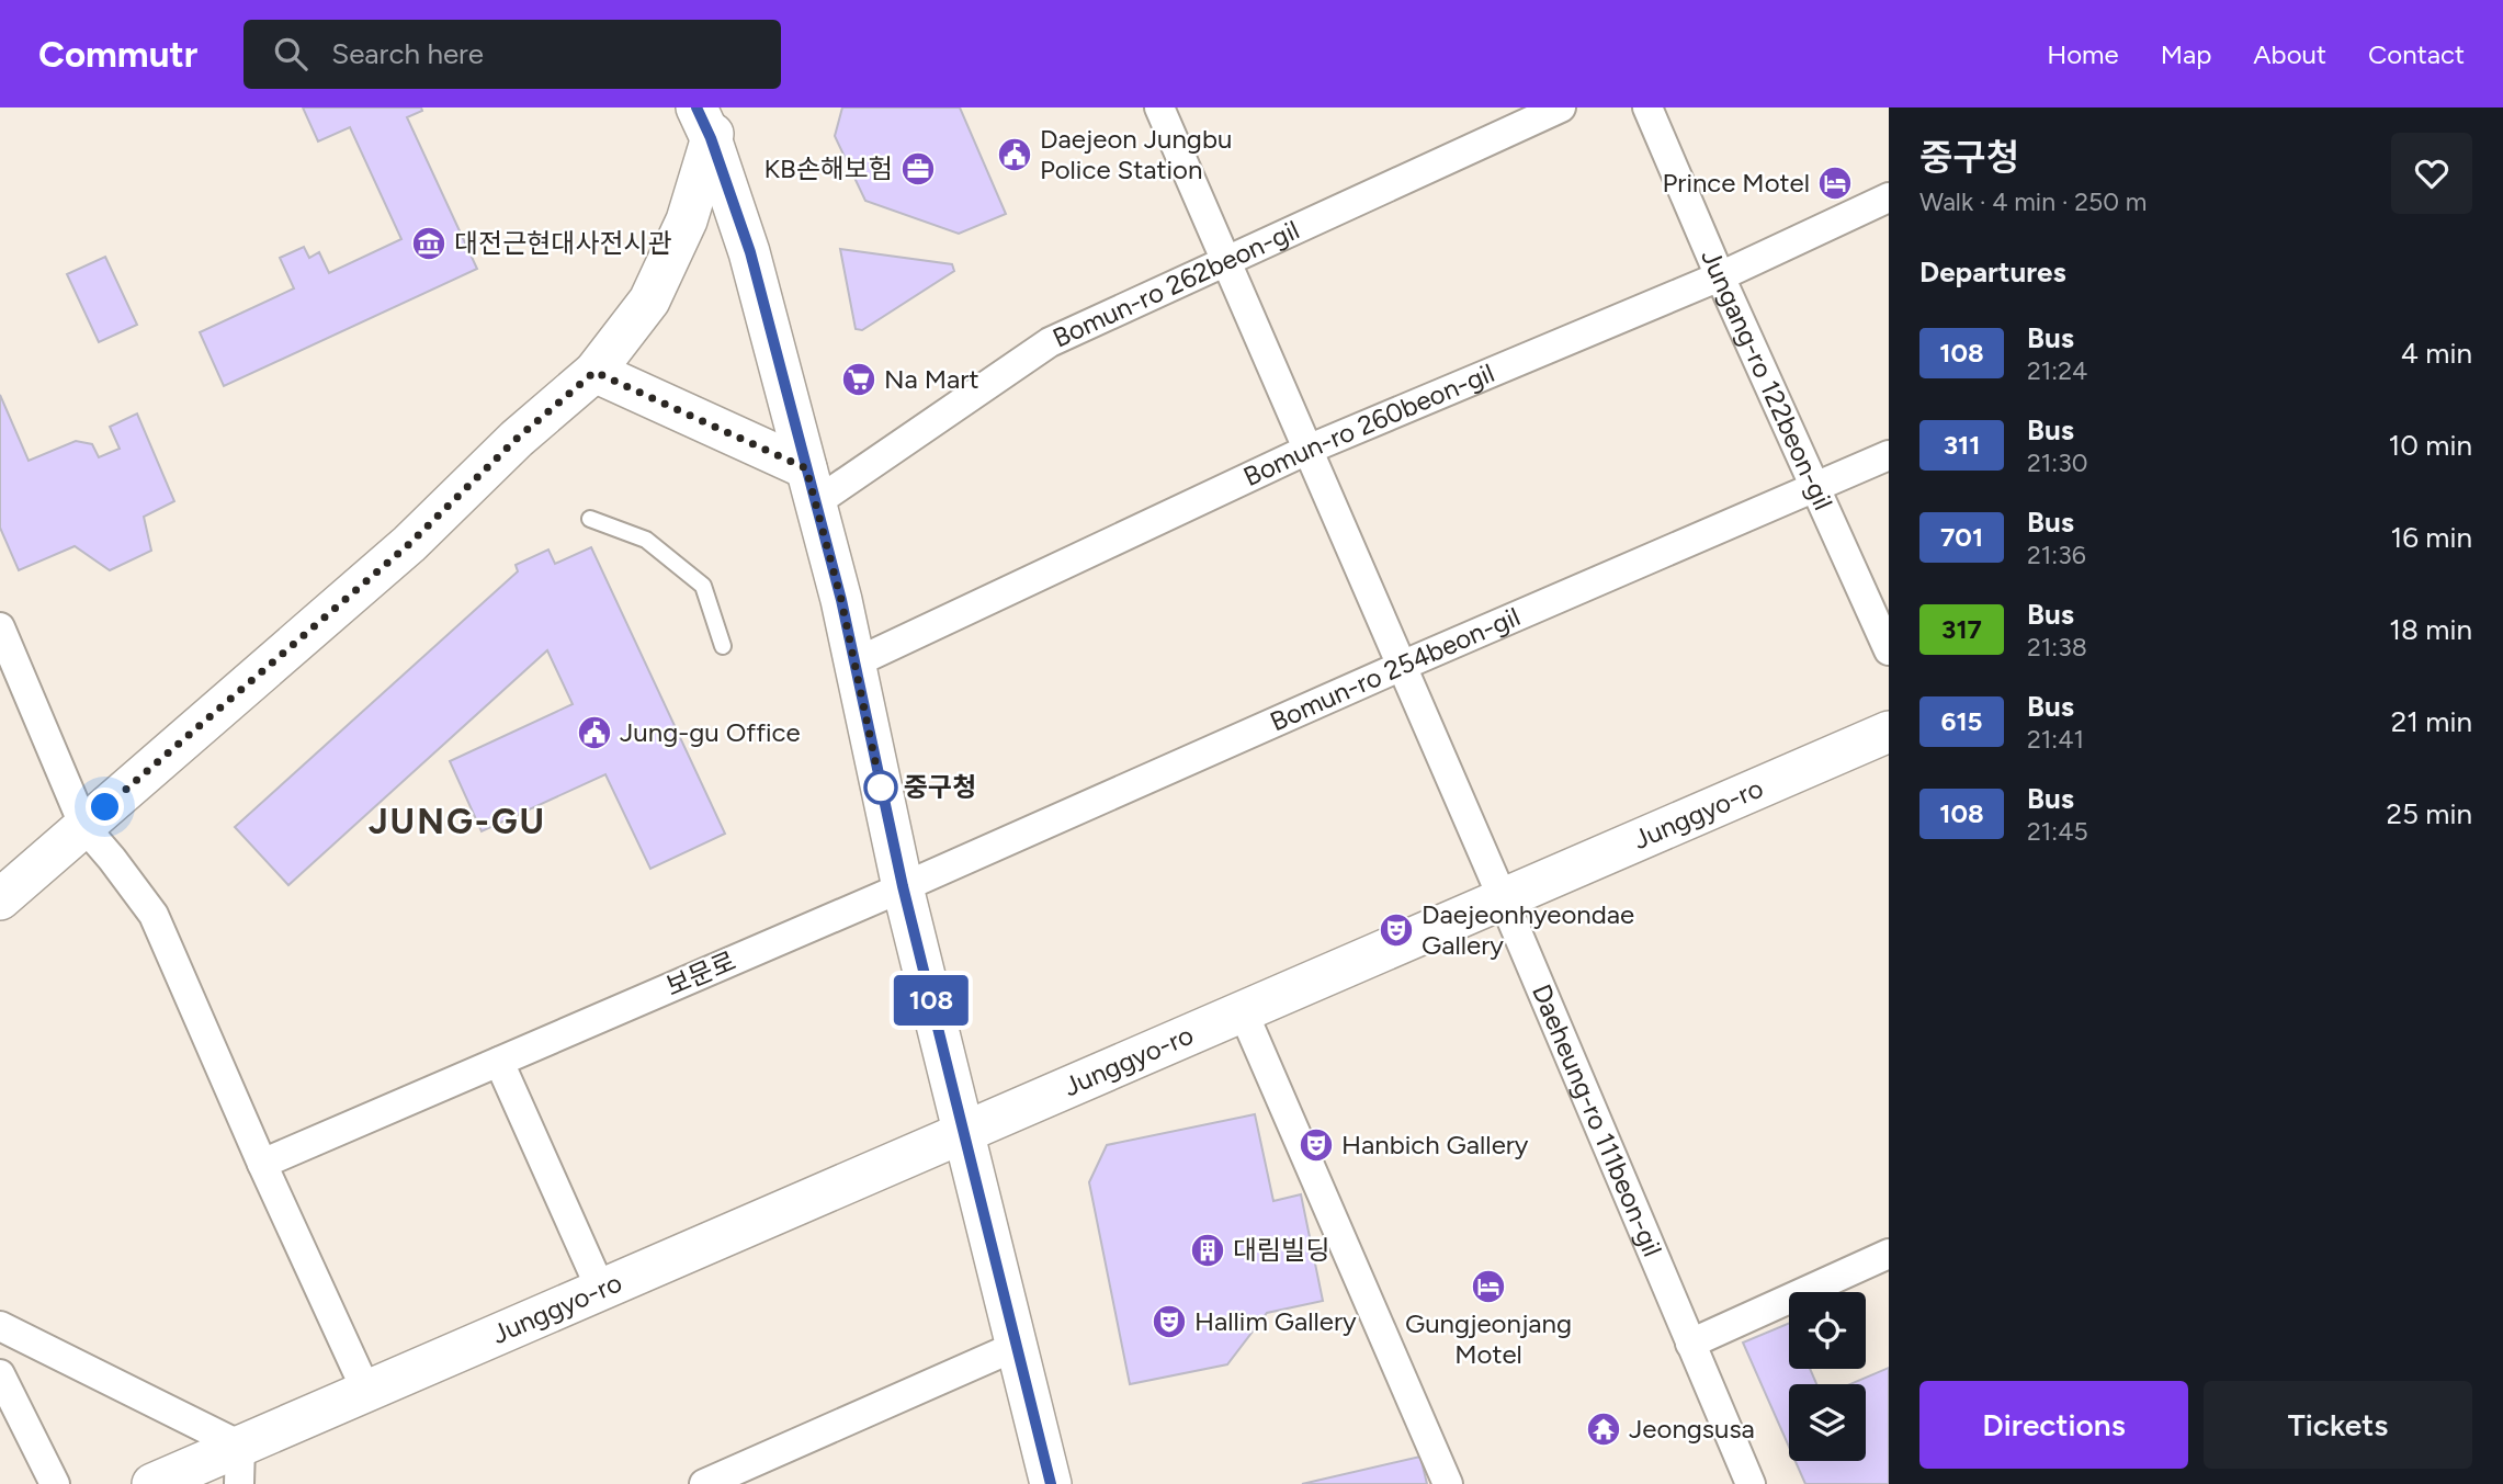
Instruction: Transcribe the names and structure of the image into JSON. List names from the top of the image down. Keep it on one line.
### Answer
{"streets":{"main road":["Junggyo-ro"],"street":["Bomun-ro 262beon-gil","Jungang-ro 122beon-gil","Bomun-ro 260beon-gil","Bomun-ro 254beon-gil","보문로","Daeheung-ro 111beon-gil"]},"crossings":[["Bomun-ro 262beon-gil","Daeheung-ro 111beon-gil"],["Jungang-ro 122beon-gil","Bomun-ro 260beon-gil"],["Jungang-ro 122beon-gil","Bomun-ro 254beon-gil"],["Bomun-ro 260beon-gil","Daeheung-ro 111beon-gil"],["Bomun-ro 254beon-gil","보문로"],["Bomun-ro 254beon-gil","Daeheung-ro 111beon-gil"],["Junggyo-ro","Daeheung-ro 111beon-gil"]],"districts":["JUNG-GU"],"places":{"public building":["Daejeon Jungbu Police Station","Jung-gu Office"],"office":["KB손해보험"],"hotel":["Prince Motel","Gungjeonjang Motel"],"museum":["대전근현대사전시관"],"supermarket":["Na Mart"],"other":["중구청"],"theatre":["Daejeonhyeondae Gallery","Hanbich Gallery","Hallim Gallery"],"building":["대림빌딩"],"temple":["Jeongsusa"]},"lines":["bus line 108"],"page":{"header":"Commutr","search":"Search here","nav":["Home","Map","About","Contact"],"on_map":"108","heading":[["중구청","Walk · 4 min · 250 m"],"Departures"],"list":[{"mark":"108","name":"Bus","note":"21:24","value":"4 min"},{"mark":"311","name":"Bus","note":"21:30","value":"10 min"},{"mark":"701","name":"Bus","note":"21:36","value":"16 min"},{"mark":"317","name":"Bus","note":"21:38","value":"18 min"},{"mark":"615","name":"Bus","note":"21:41","value":"21 min"},{"mark":"108","name":"Bus","note":"21:45","value":"25 min"}],"buttons":["Directions","Tickets"]}}
